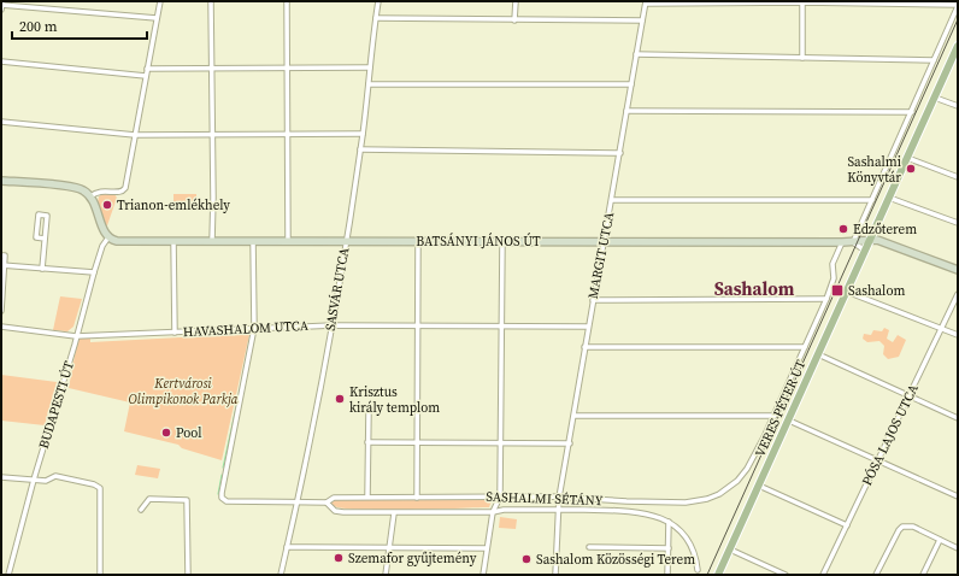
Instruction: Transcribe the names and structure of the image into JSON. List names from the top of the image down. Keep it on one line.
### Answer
{"streets":{"main road":["VERES PÉTER ÚT"],"street":["BATSÁNYI JÁNOS ÚT","MARGIT UTCA","SASVÁR UTCA","HAVASHALOM UTCA","BUDAPESTI ÚT","PÓSA LAJOS UTCA","SASHALMI SÉTÁNY"]},"crossings":[["BATSÁNYI JÁNOS ÚT","MARGIT UTCA"],["BATSÁNYI JÁNOS ÚT","SASVÁR UTCA"],["BATSÁNYI JÁNOS ÚT","BUDAPESTI ÚT"],["BATSÁNYI JÁNOS ÚT","VERES PÉTER ÚT"],["MARGIT UTCA","HAVASHALOM UTCA"],["MARGIT UTCA","SASHALMI SÉTÁNY"],["SASVÁR UTCA","HAVASHALOM UTCA"],["SASVÁR UTCA","SASHALMI SÉTÁNY"],["HAVASHALOM UTCA","BUDAPESTI ÚT"],["HAVASHALOM UTCA","SASHALMI SÉTÁNY"],["VERES PÉTER ÚT","SASHALMI SÉTÁNY"]],"districts":["Sashalom"],"parks":["Kertvárosi Olimpikonok Parkja"],"places":{"other":["Sashalmi Könyvtár","Trianon-emlékhely","Edzőterem","Krisztus király templom","Pool","Szemafor gyűjtemény","Sashalom Közösségi Terem"],"transit":["Sashalom"]},"scale_bar":"200 m"}
